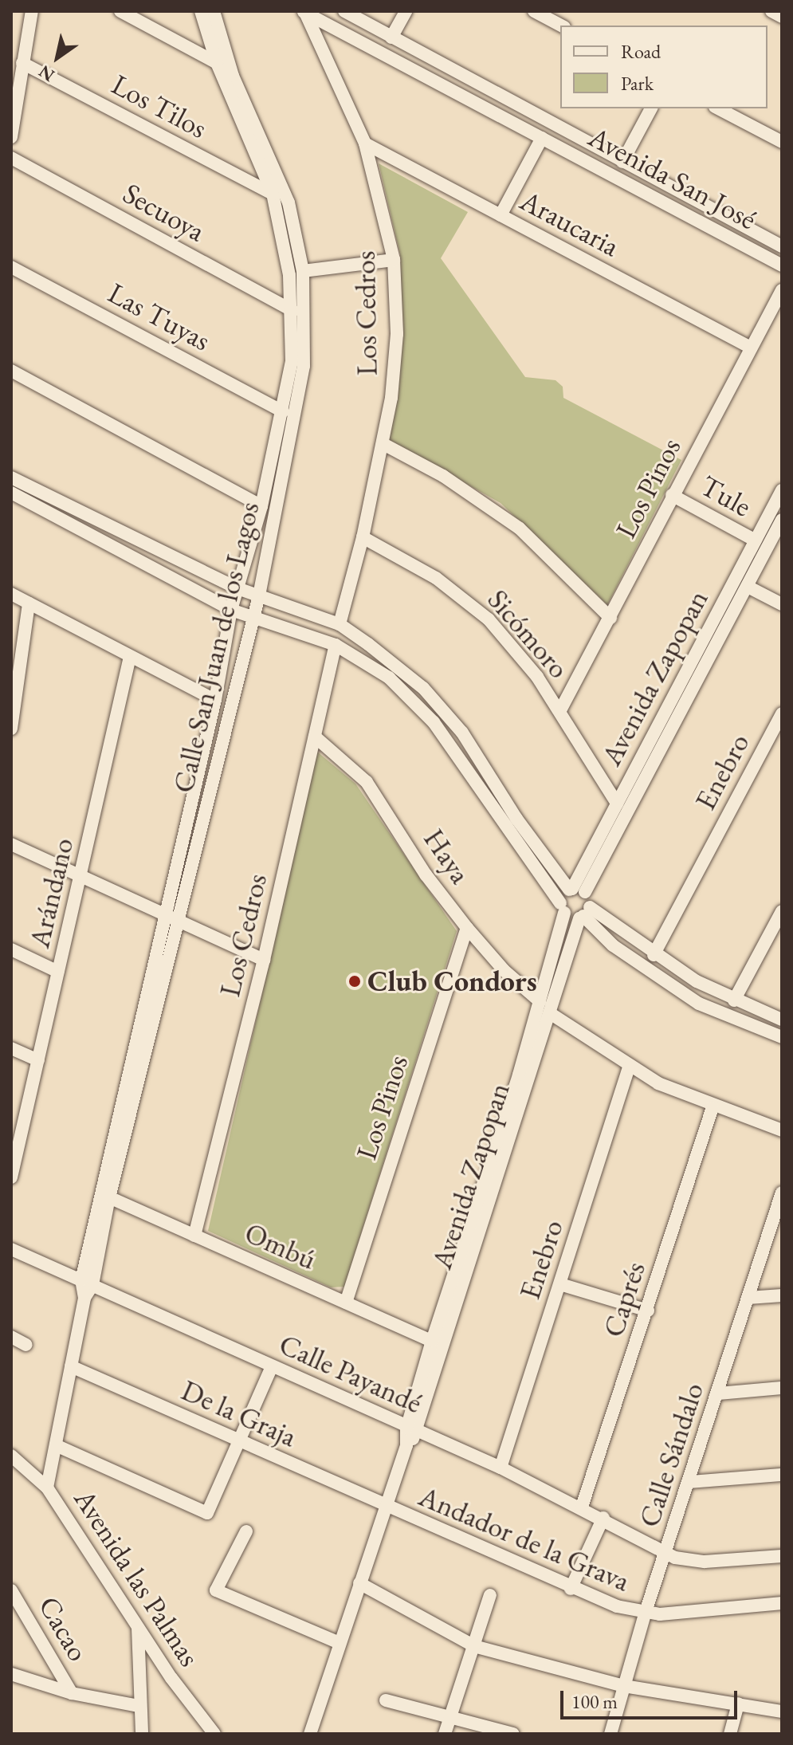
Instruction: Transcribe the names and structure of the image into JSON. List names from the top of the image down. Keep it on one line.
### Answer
{"streets":{"street":["Los Tilos","Avenida San José","Secuoya","Araucaria","Los Cedros","Las Tuyas","Los Pinos","Tule","Sicómoro","Calle San Juan de los Lagos","Avenida Zapopan","Enebro","Haya","Arándano","Ombú","Caprés","Calle Payandé","De la Graja","Calle Sándalo","Andador de la Grava","Avenida las Palmas","Cacao"]},"crossings":[["Los Tilos","Calle San Juan de los Lagos"],["Avenida San José","Los Cedros"],["Secuoya","Calle San Juan de los Lagos"],["Araucaria","Los Cedros"],["Araucaria","Los Pinos"],["Los Cedros","Sicómoro"],["Los Cedros","Haya"],["Los Cedros","Ombú"],["Las Tuyas","Calle San Juan de los Lagos"],["Los Pinos","Tule"],["Los Pinos","Sicómoro"],["Los Pinos","Haya"],["Los Pinos","Ombú"],["Tule","Avenida Zapopan"],["Sicómoro","Avenida Zapopan"],["Calle San Juan de los Lagos","Ombú"],["Calle San Juan de los Lagos","Calle Payandé"],["Calle San Juan de los Lagos","De la Graja"],["Calle San Juan de los Lagos","Avenida las Palmas"],["Avenida Zapopan","Haya"],["Avenida Zapopan","Ombú"],["Avenida Zapopan","Calle Payandé"],["Avenida Zapopan","De la Graja"],["Avenida Zapopan","Andador de la Grava"],["Enebro","Calle Payandé"],["Caprés","Calle Payandé"],["Calle Payandé","Calle Sándalo"],["De la Graja","Andador de la Grava"],["Calle Sándalo","Andador de la Grava"]],"places":["Club Condors"],"legend":["Road","Park"],"scale_bar":"100 m","north":"bottom left"}
